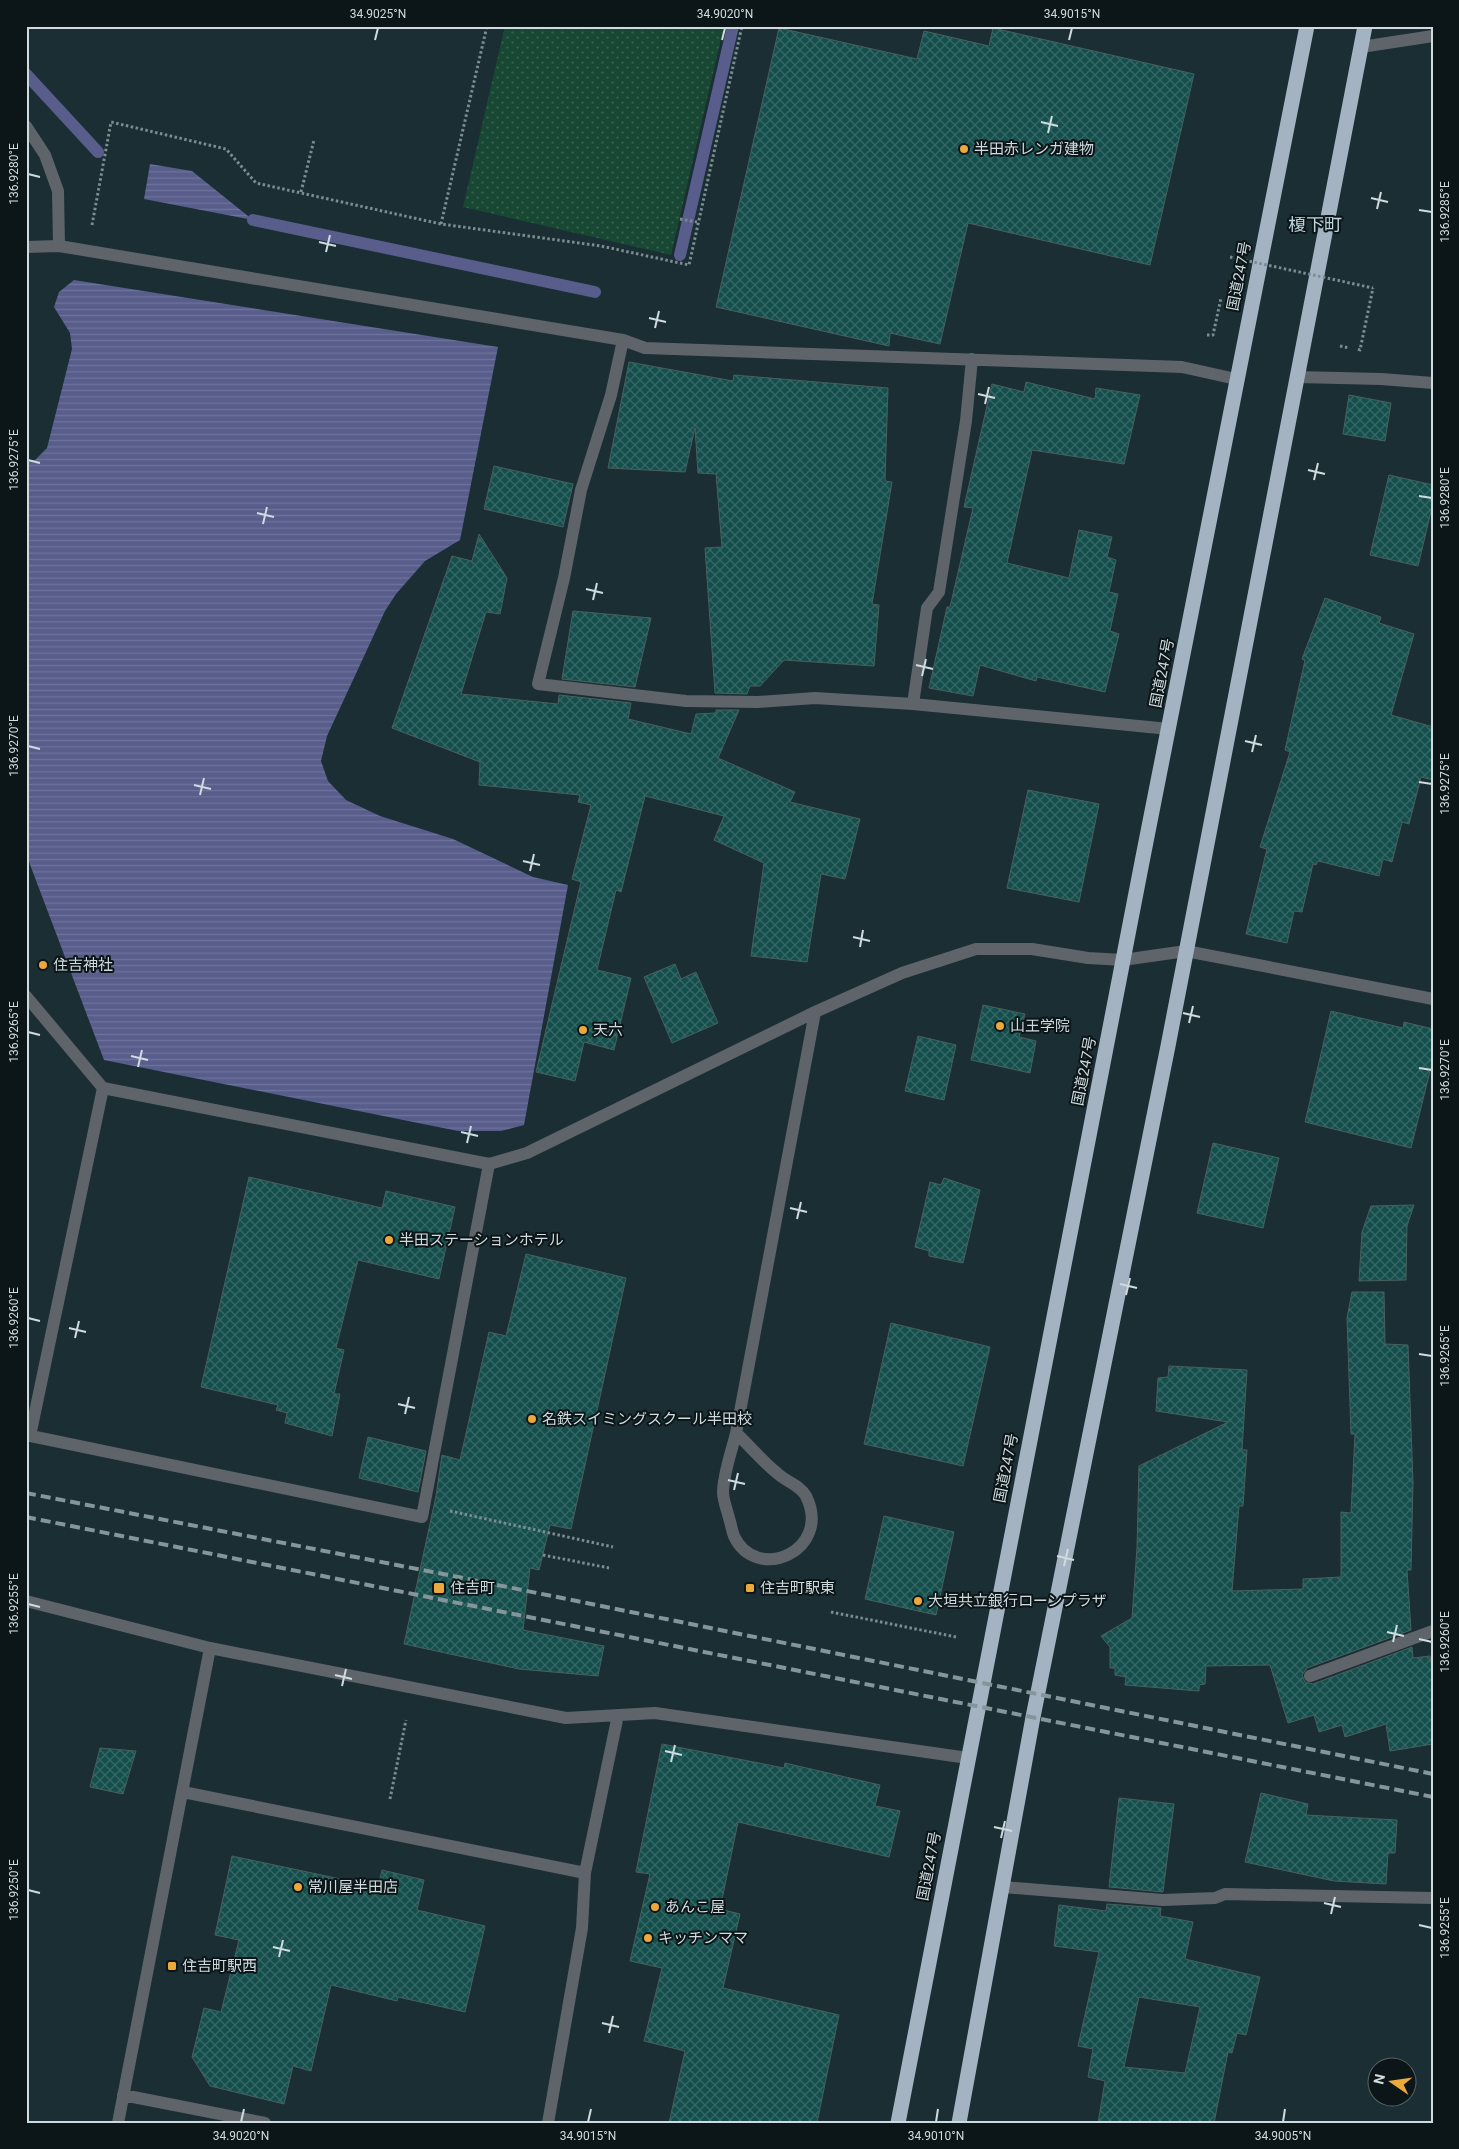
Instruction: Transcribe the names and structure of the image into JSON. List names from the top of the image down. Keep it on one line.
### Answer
{"streets":{"highway":["国道247号"]},"districts":["榎下町"],"places":{"other":["半田赤レンガ建物","住吉神社","山王学院","天六","半田ステーションホテル","名鉄スイミングスクール半田校","大垣共立銀行ローンプラザ","常川屋半田店","あんこ屋","キッチンママ"],"transit":["住吉町","住吉町駅東","住吉町駅西"]},"north":"left","coordinates":["34.9025°N","34.9020°N","34.9015°N","136.9280°E","136.9285°E","136.9275°E","136.9270°E","136.9265°E","136.9260°E","136.9255°E","136.9250°E","34.9010°N","34.9005°N"]}
